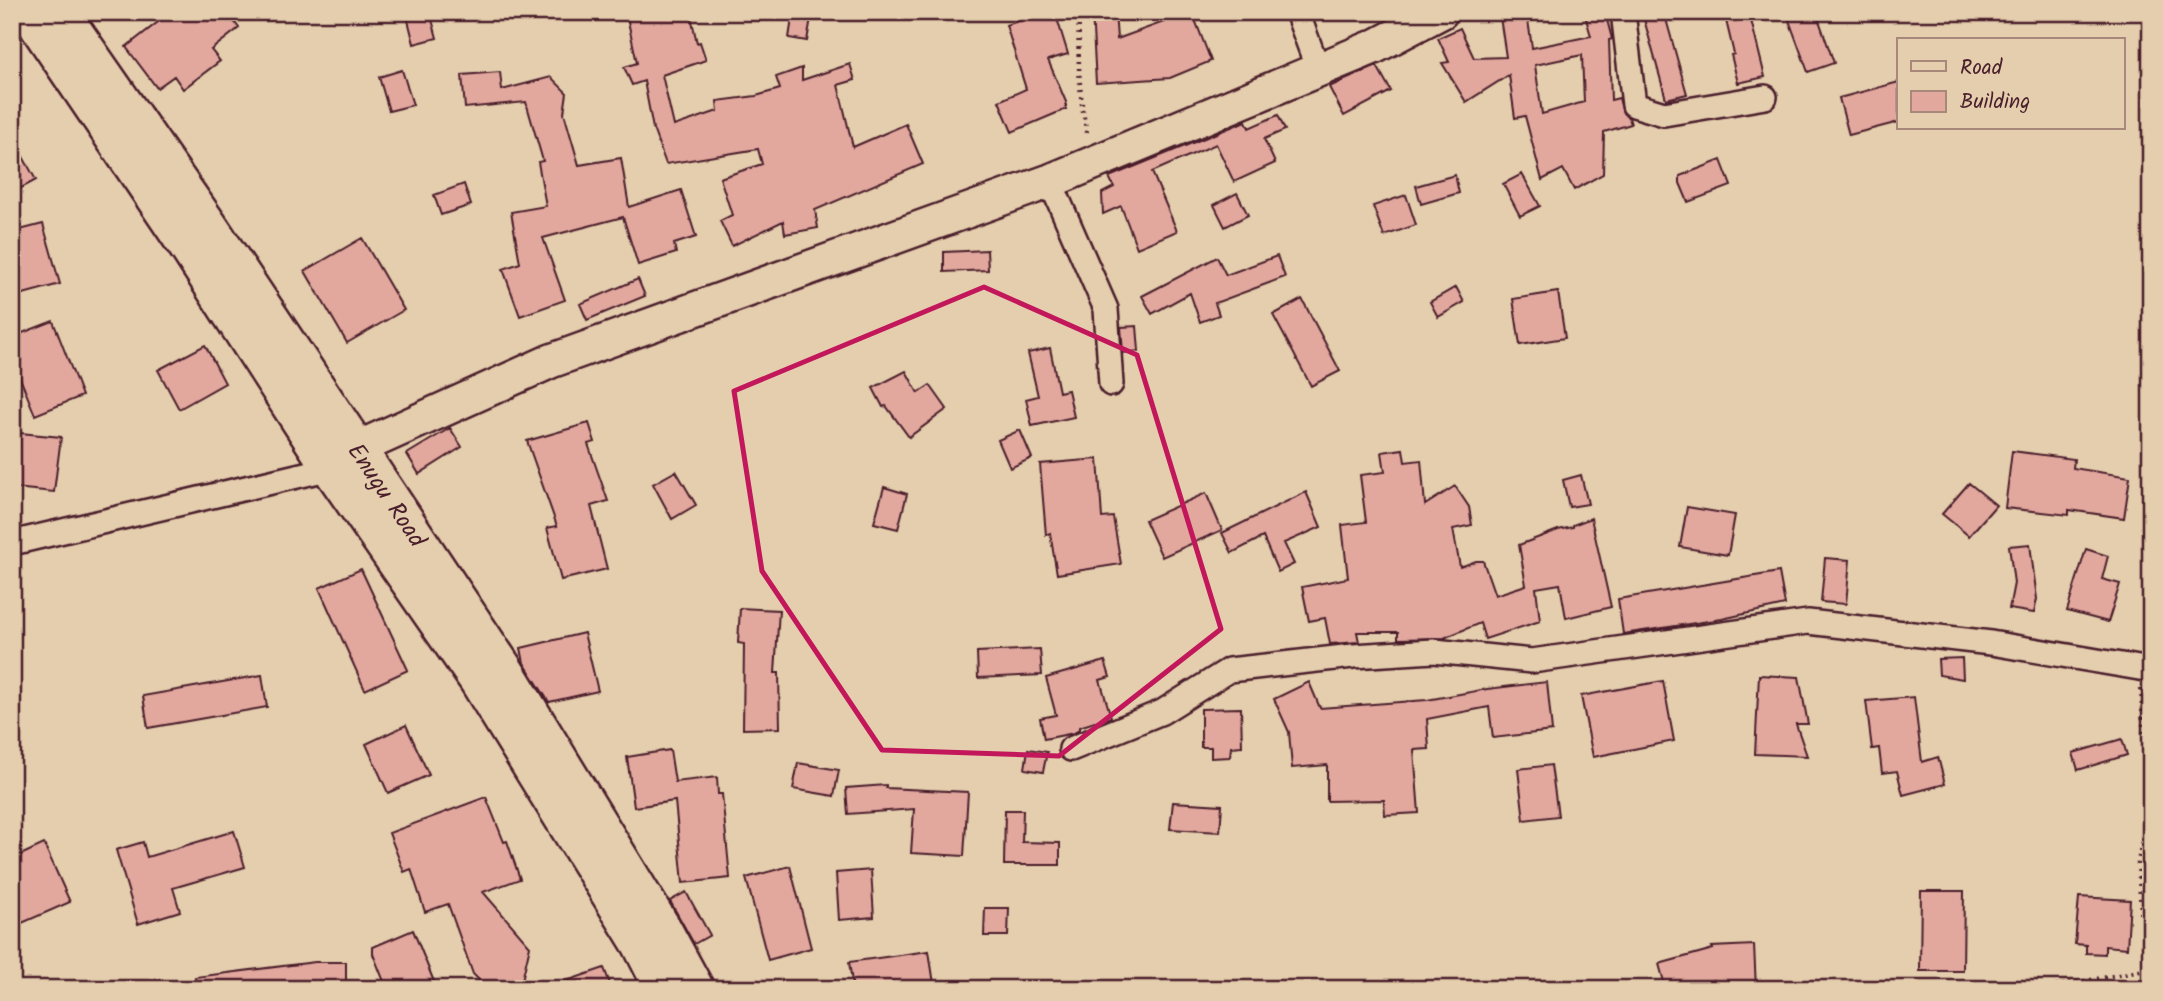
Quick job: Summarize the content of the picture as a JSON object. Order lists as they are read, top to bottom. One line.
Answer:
{"streets":{"main road":["Enugu Road"]},"legend":["Road","Building"]}
